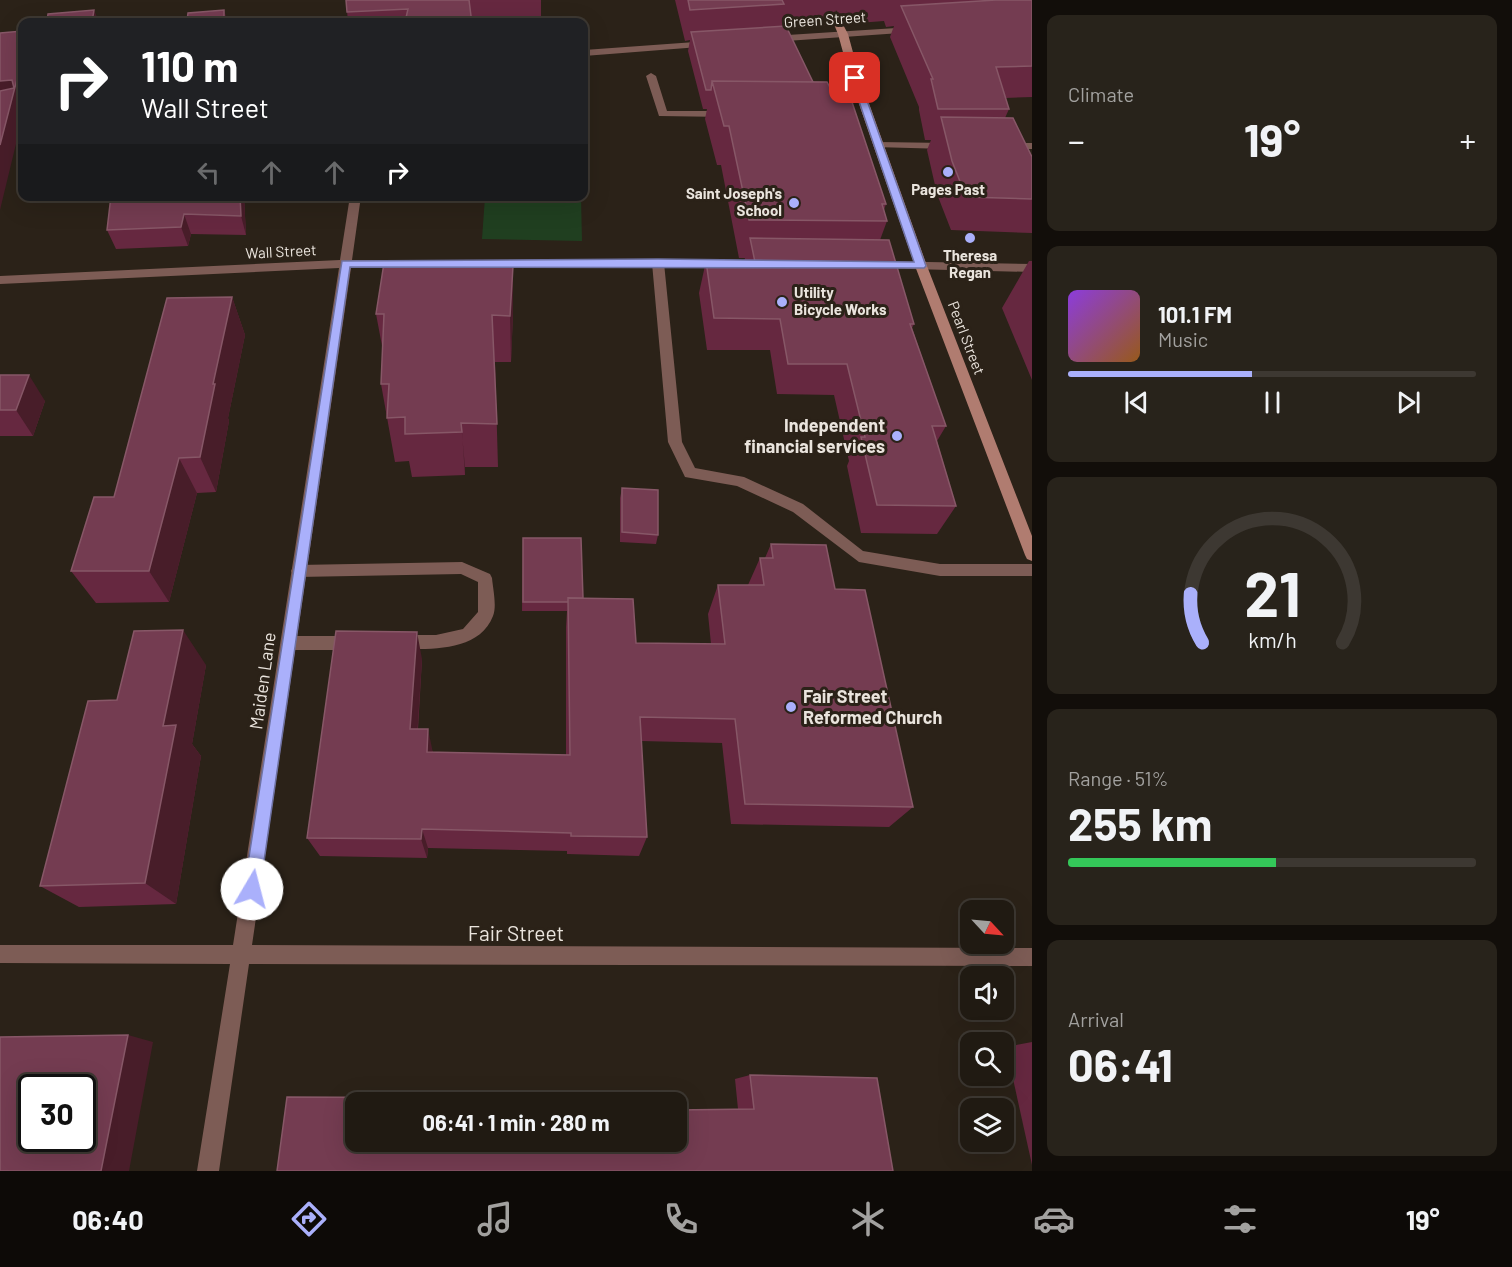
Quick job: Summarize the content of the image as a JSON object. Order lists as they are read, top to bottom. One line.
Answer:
{"streets":{"main road":["Pearl Street"],"street":["Green Street","Wall Street","Maiden Lane","Fair Street"]},"crossings":[["Green Street","Pearl Street"],["Wall Street","Maiden Lane"],["Maiden Lane","Fair Street"]],"places":["Pages Past","Saint Joseph's School","Theresa Regan","Utility Bicycle Works","Independent financial services","Fair Street Reformed Church"],"north":"bottom right","page":{"tile":["Climate",["Range · 51%","255 km"],["Arrival","06:41"]],"turn":["110 m","Wall Street"],"heat":["−","19°","+"],"song":["101.1 FM","Music"],"limit":"30","trip":"06:41 · 1 min · 280 m","tabs":["06:40","19°"],"gauge":["21","km/h"]}}
